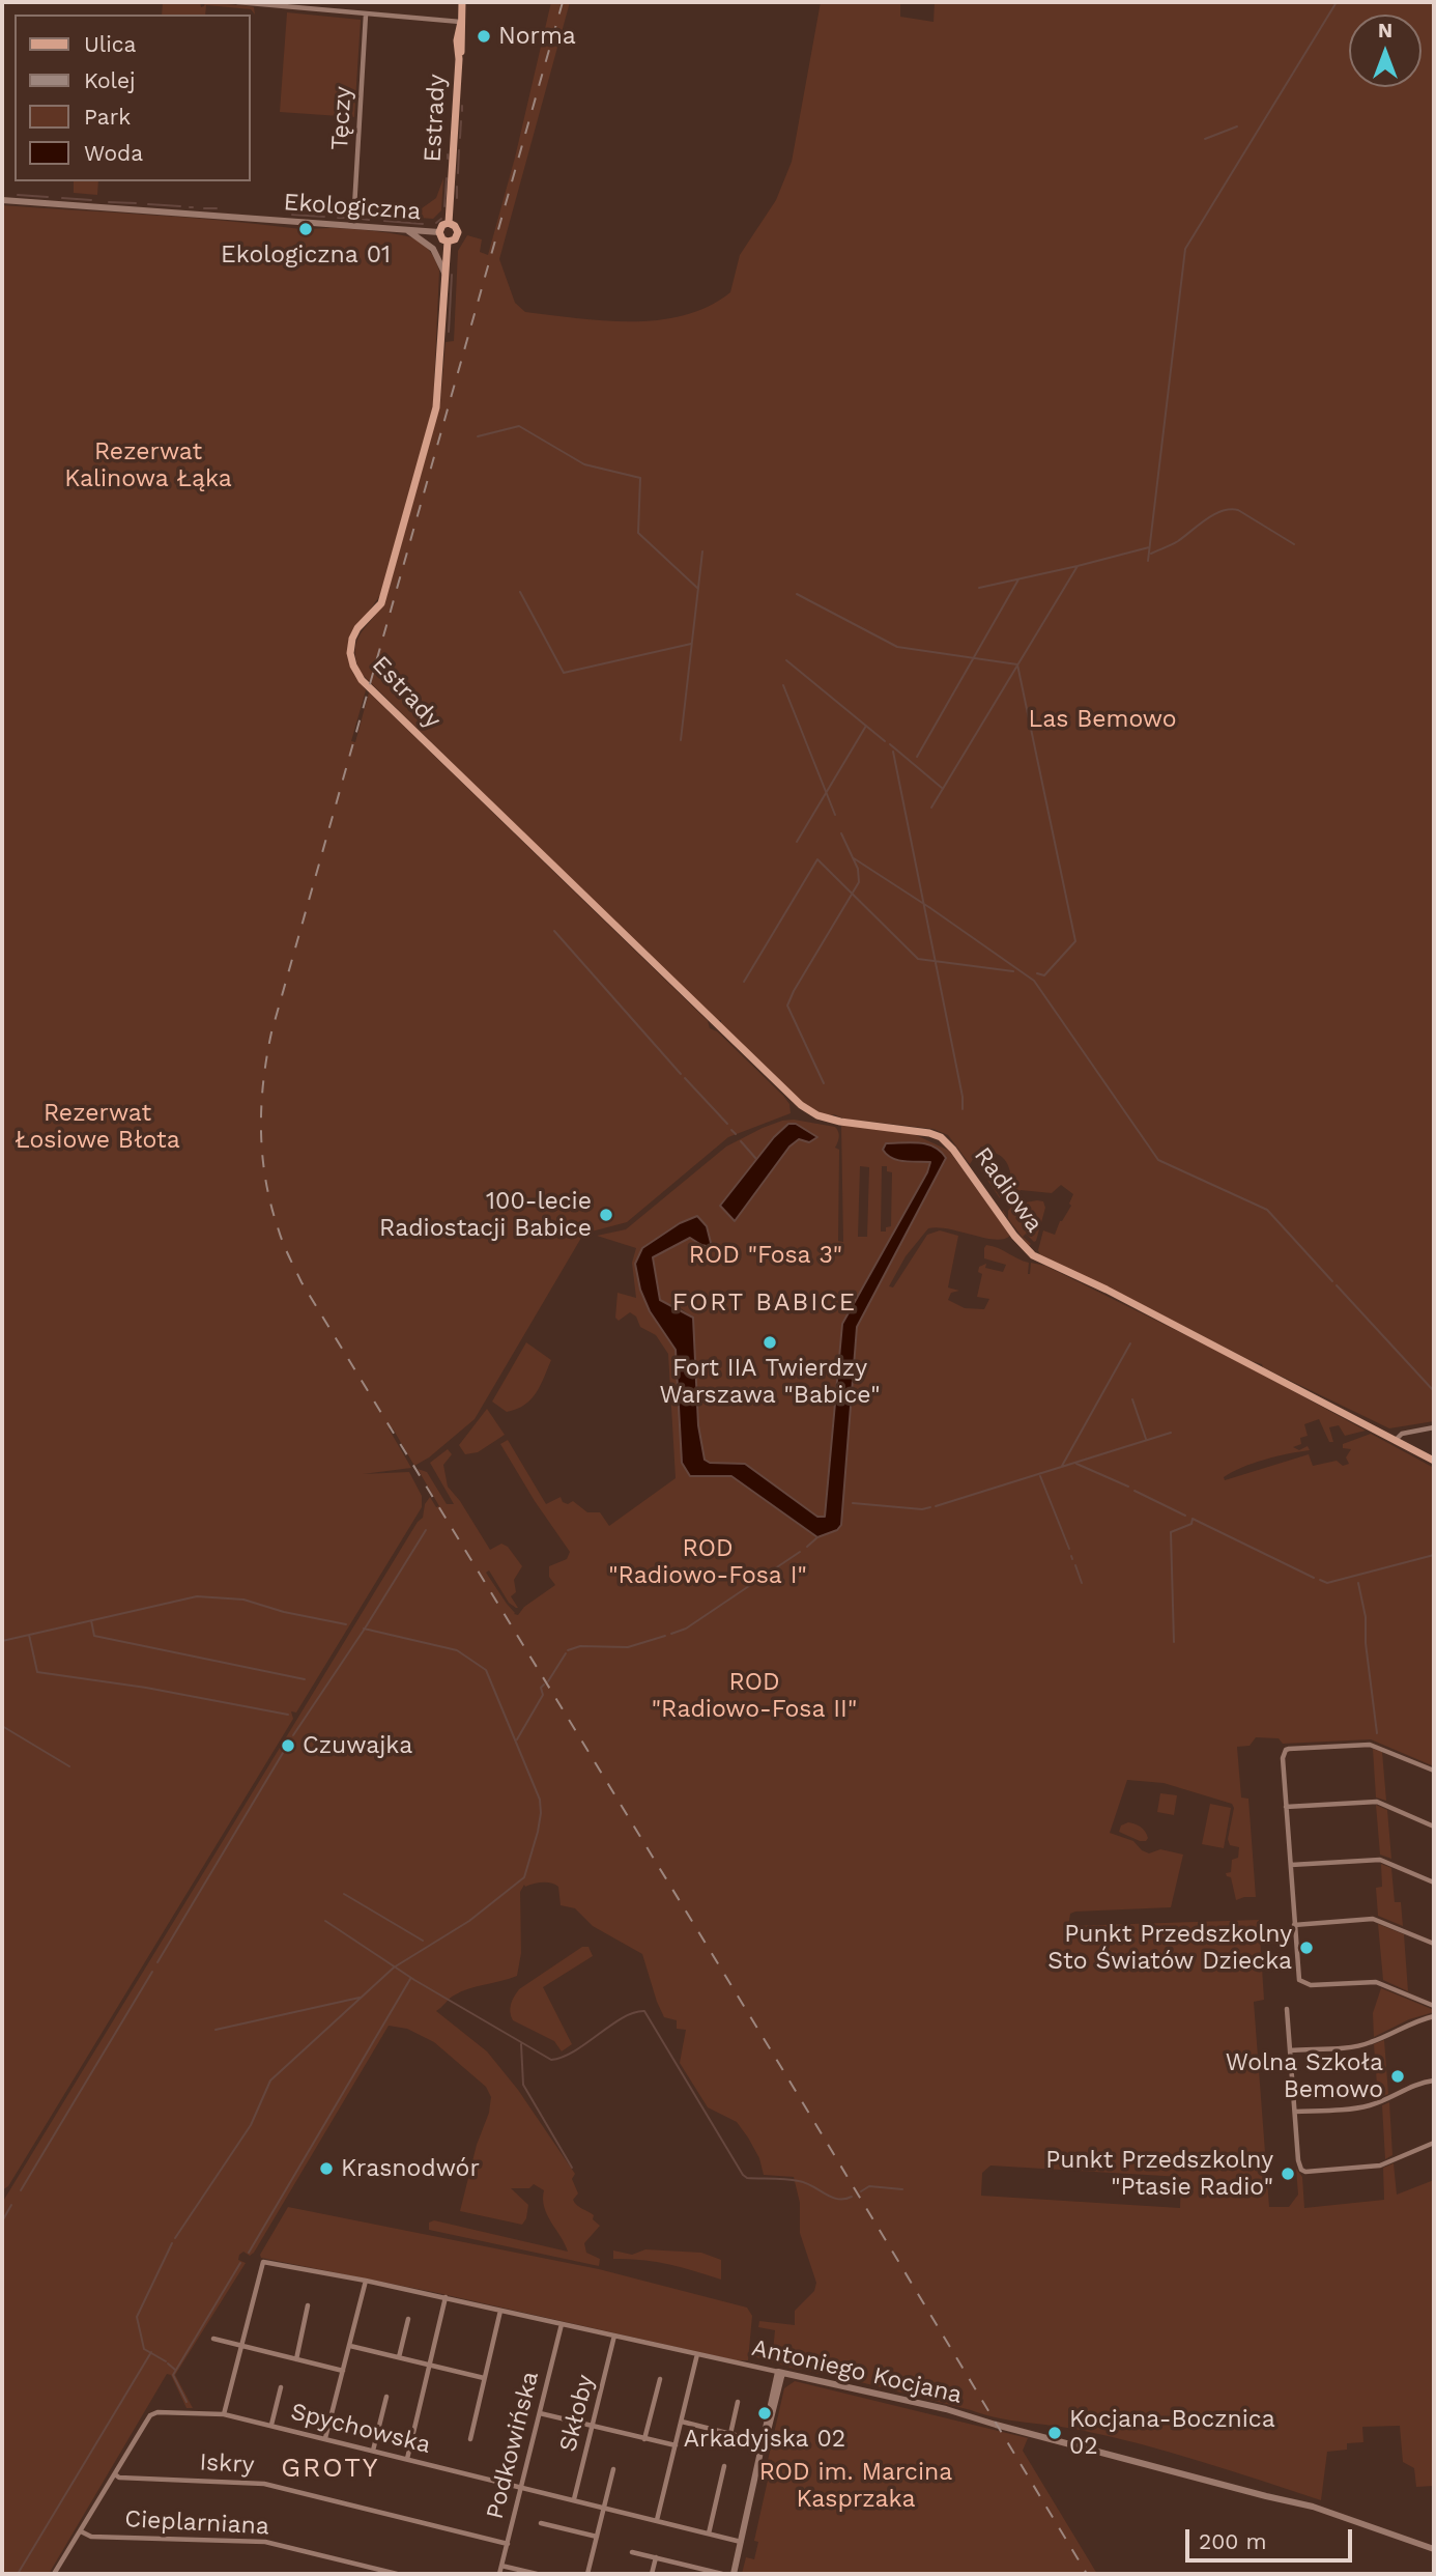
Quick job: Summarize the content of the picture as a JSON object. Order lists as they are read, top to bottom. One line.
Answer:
{"streets":{"main road":["Estrady","Radiowa"],"street":["Tęczy","Ekologiczna","Antoniego Kocjana","Skłoby","Spychowska","Podkowińska","Iskry","Cieplarniana"]},"crossings":[["Tęczy","Ekologiczna"],["Estrady","Ekologiczna"],["Estrady","Radiowa"],["Antoniego Kocjana","Skłoby"],["Antoniego Kocjana","Podkowińska"],["Skłoby","Spychowska"],["Spychowska","Podkowińska"],["Spychowska","Iskry"],["Spychowska","Cieplarniana"],["Podkowińska","Iskry"]],"districts":["FORT BABICE","GROTY"],"parks":["Rezerwat Kalinowa Łąka","Las Bemowo","Rezerwat Łosiowe Błota","ROD \"Fosa 3\"","ROD \"Radiowo-Fosa I\"","ROD \"Radiowo-Fosa II\"","ROD im. Marcina Kasprzaka"],"places":["Norma","Ekologiczna 01","100-lecie Radiostacji Babice","Fort IIA Twierdzy Warszawa \"Babice\"","Czuwajka","Punkt Przedszkolny Sto Światów Dziecka","Wolna Szkoła Bemowo","Krasnodwór","Punkt Przedszkolny \"Ptasie Radio\"","Arkadyjska 02","Kocjana-Bocznica 02"],"legend":["Ulica","Kolej","Park","Woda"],"scale_bar":"200 m","north":"top"}
